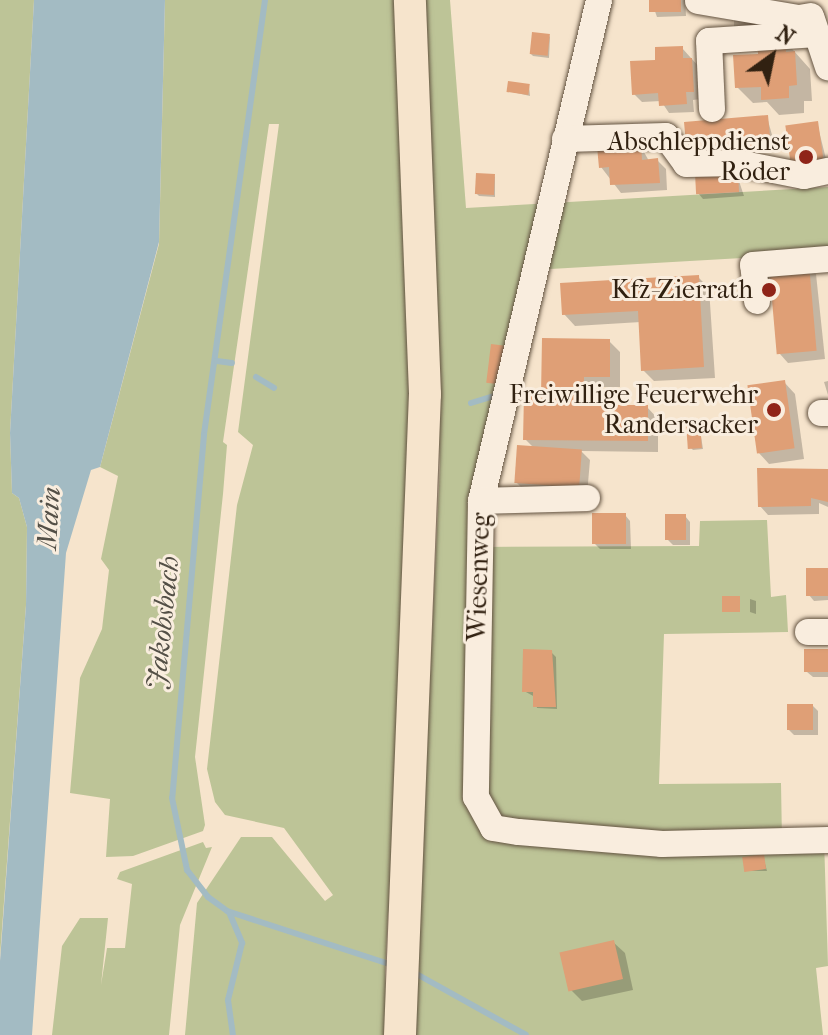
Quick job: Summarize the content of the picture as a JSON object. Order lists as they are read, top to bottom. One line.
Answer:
{"streets":{"street":["Wiesenweg"]},"water":["Main","Jakobsbach"],"places":["Abschleppdienst Röder","Kfz-Zierrath","Freiwillige Feuerwehr Randersacker"],"north":"top right"}
